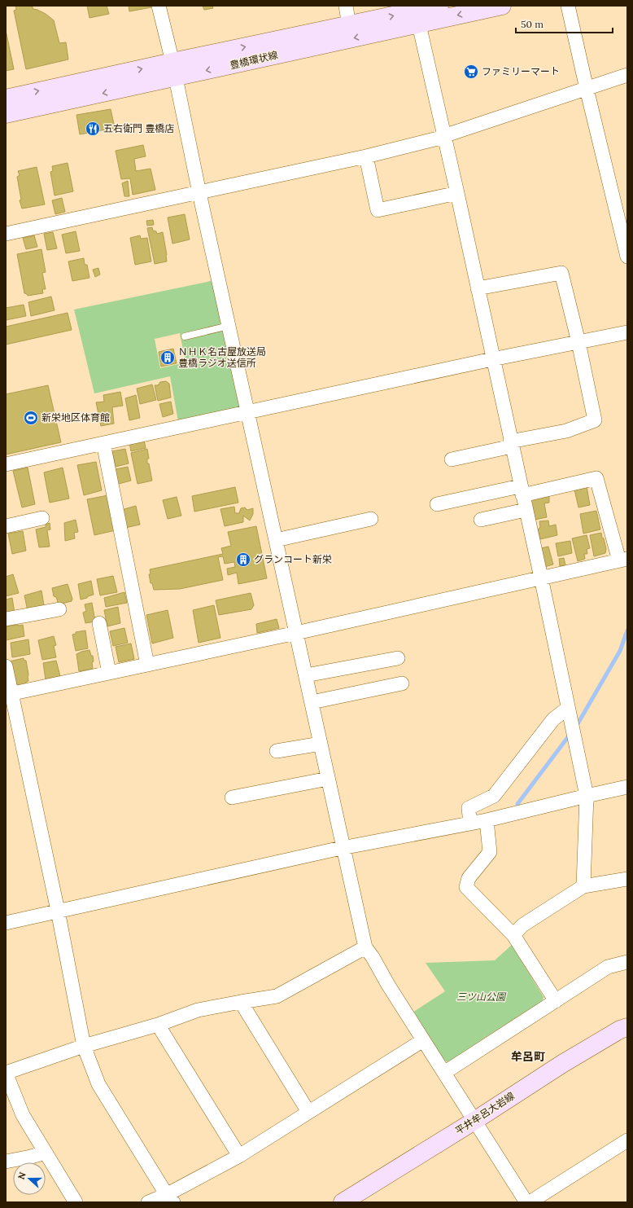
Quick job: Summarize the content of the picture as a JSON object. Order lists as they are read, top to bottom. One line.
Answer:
{"streets":{"main road":["豊橋環状線","平井牟呂大岩線"]},"districts":["牟呂町"],"parks":["三ツ山公園"],"places":{"supermarket":["ファミリーマート"],"restaurant":["五右衛門 豊橋店"],"building":["ＮＨＫ名古屋放送局 豊橋ラジオ送信所","グランコート新栄"],"sports":["新栄地区体育館"]},"scale_bar":"50 m","north":"left"}
